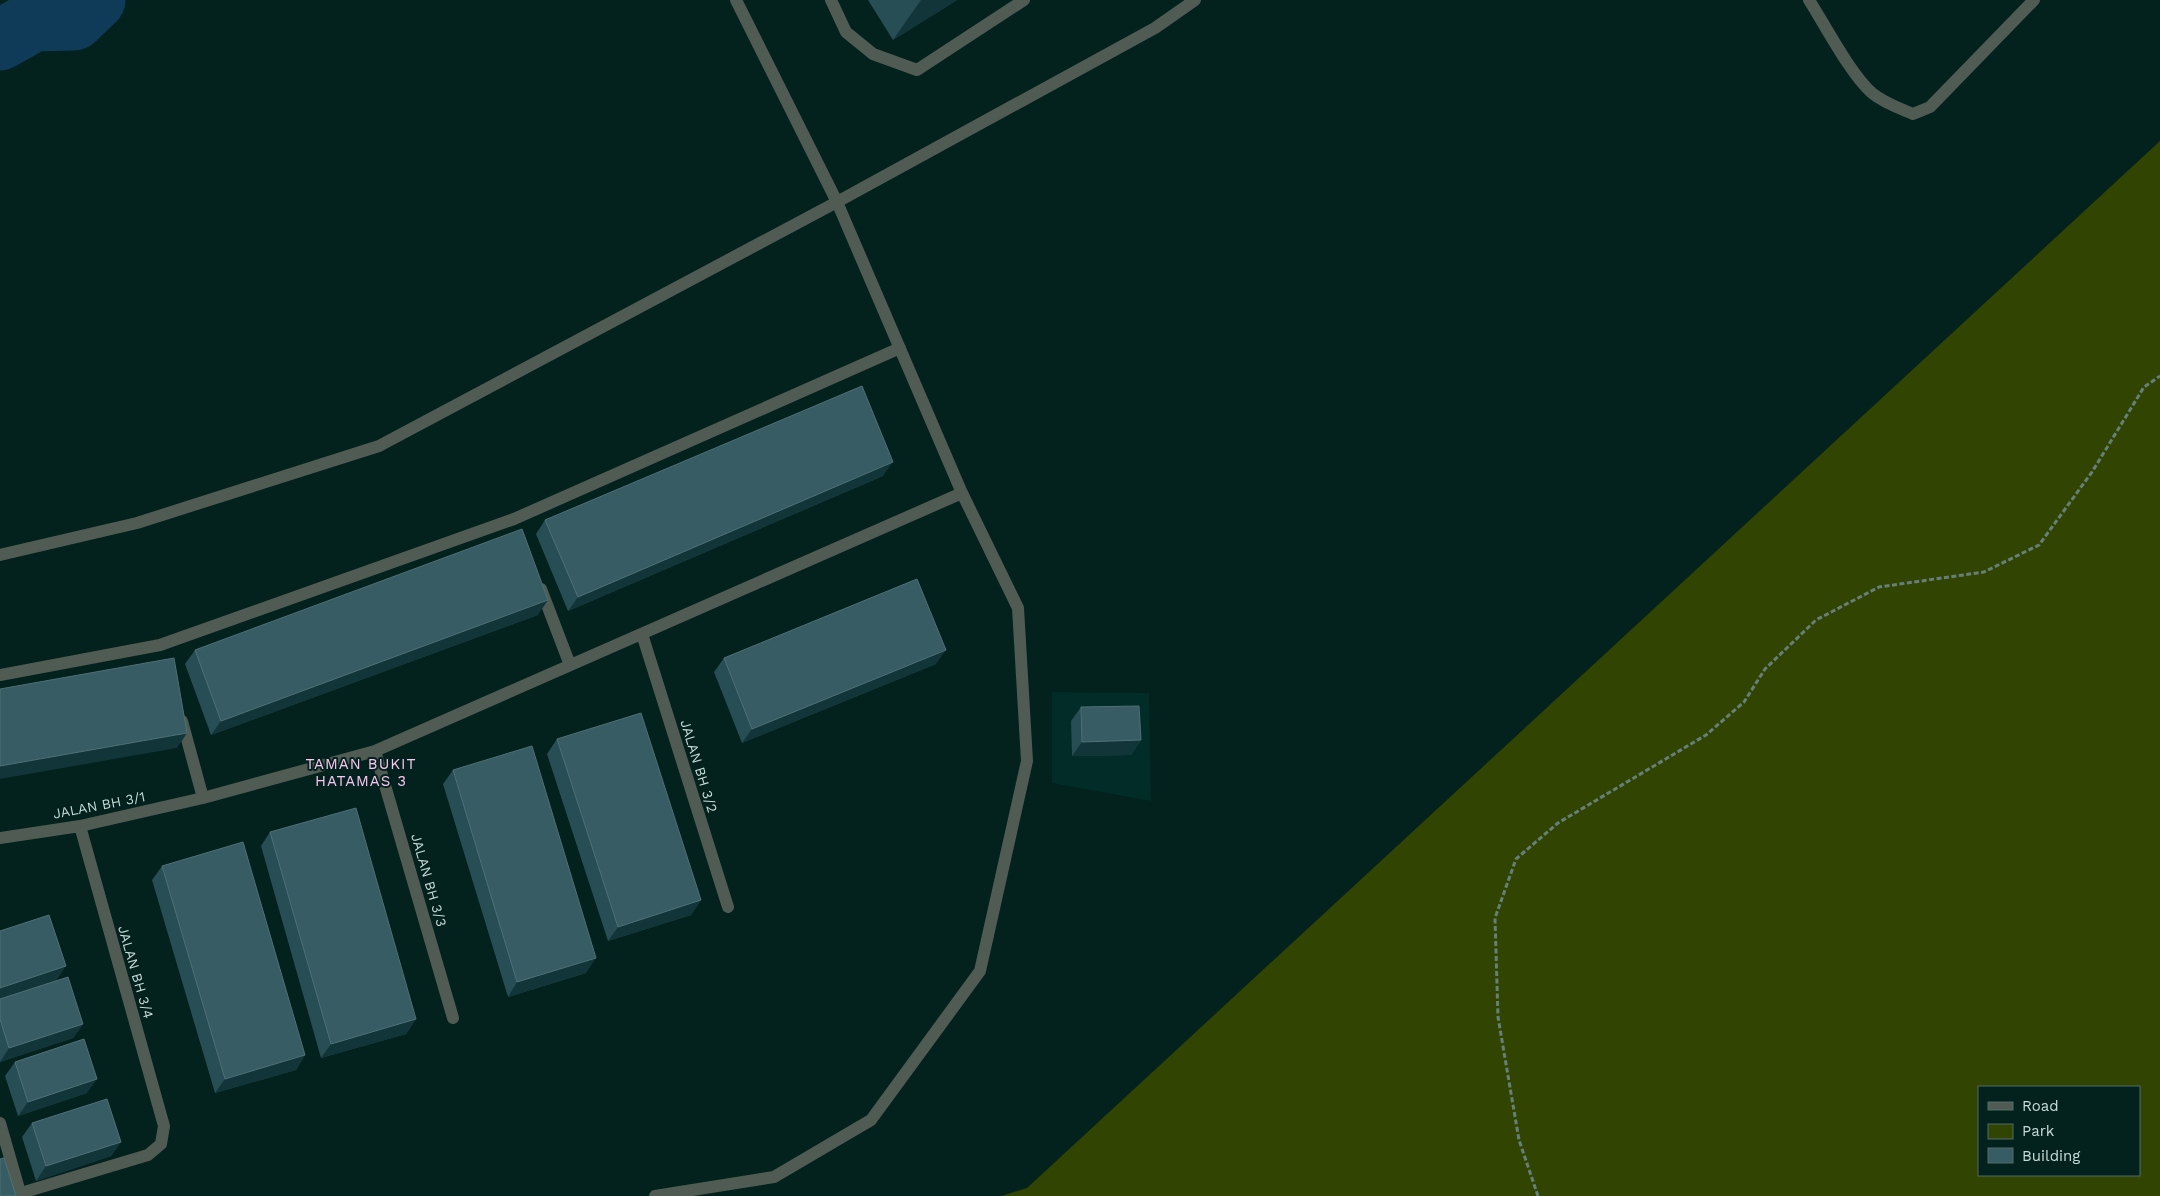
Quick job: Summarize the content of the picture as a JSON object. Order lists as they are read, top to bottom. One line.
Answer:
{"streets":{"street":["JALAN BH 3/2","JALAN BH 3/1","JALAN BH 3/3","JALAN BH 3/4"]},"crossings":[["JALAN BH 3/2","JALAN BH 3/1"],["JALAN BH 3/1","JALAN BH 3/3"],["JALAN BH 3/1","JALAN BH 3/4"]],"districts":["TAMAN BUKIT HATAMAS 3"],"legend":["Road","Park","Building"]}
